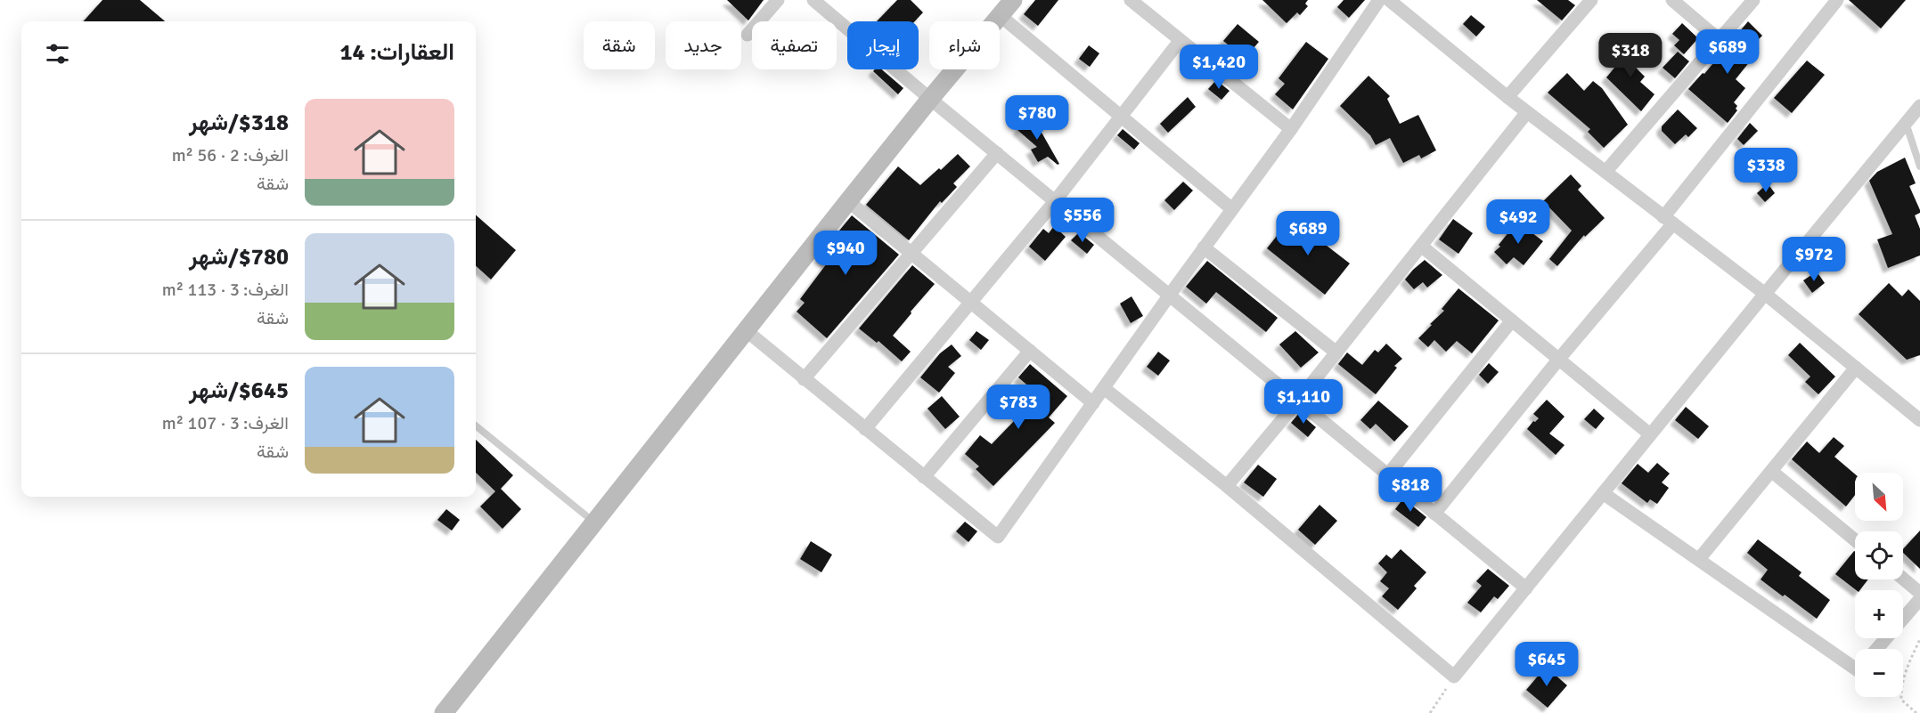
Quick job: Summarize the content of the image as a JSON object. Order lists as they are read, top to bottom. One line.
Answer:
{"north":"bottom right","page":{"chip":["شراء","إيجار","تصفية","جديد","شقة"],"heading":"العقارات: 14","price":["$689","$318","$1,420","$780","$338","$556","$492","$689","$940","$972","$1,110","$783","$818","$645"],"list":[{"name":"$318/شهر","note":"الغرف: 2 · 56 m² · شقة"},{"name":"$780/شهر","note":"الغرف: 3 · 113 m² · شقة"},{"name":"$645/شهر","note":"الغرف: 3 · 107 m² · شقة"}],"map_buttons":["+","−"]}}
